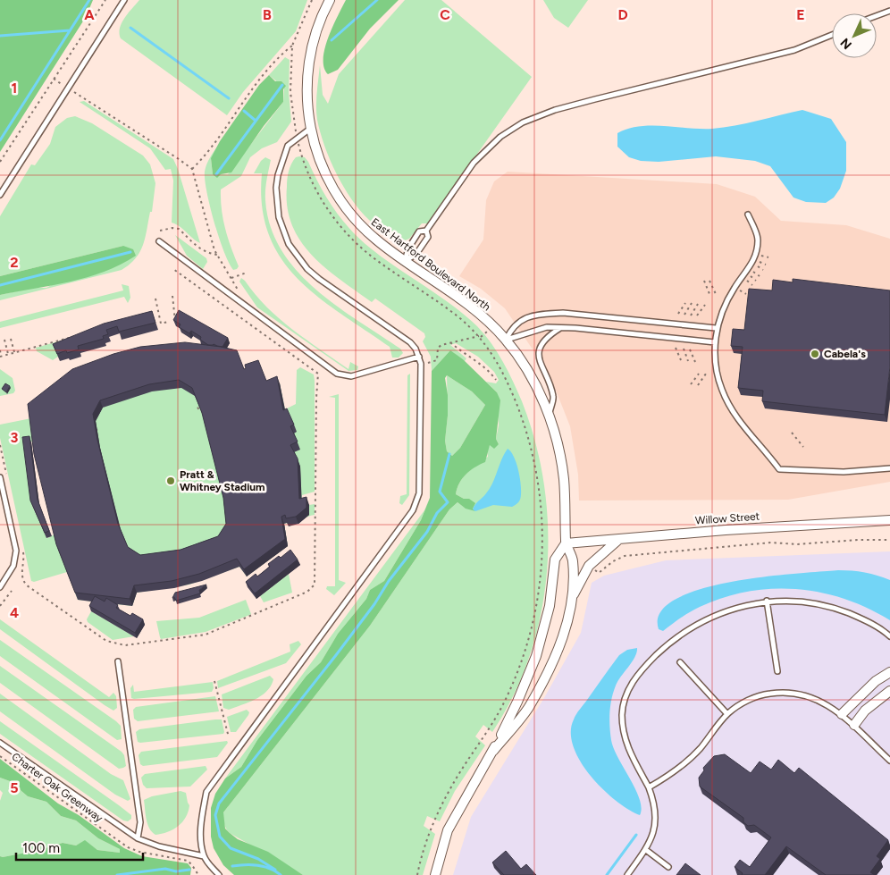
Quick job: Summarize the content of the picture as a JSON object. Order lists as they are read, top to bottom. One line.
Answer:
{"streets":{"street":["East Hartford Boulevard North","Willow Street"],"path":["Charter Oak Greenway"]},"crossings":[["East Hartford Boulevard North","Willow Street"]],"places":["Cabela's","Pratt & Whitney Stadium"],"scale_bar":"100 m","north":"bottom left","grid":{"columns":["A","B","C","D","E"],"rows":["1","2","3","4","5"]}}
